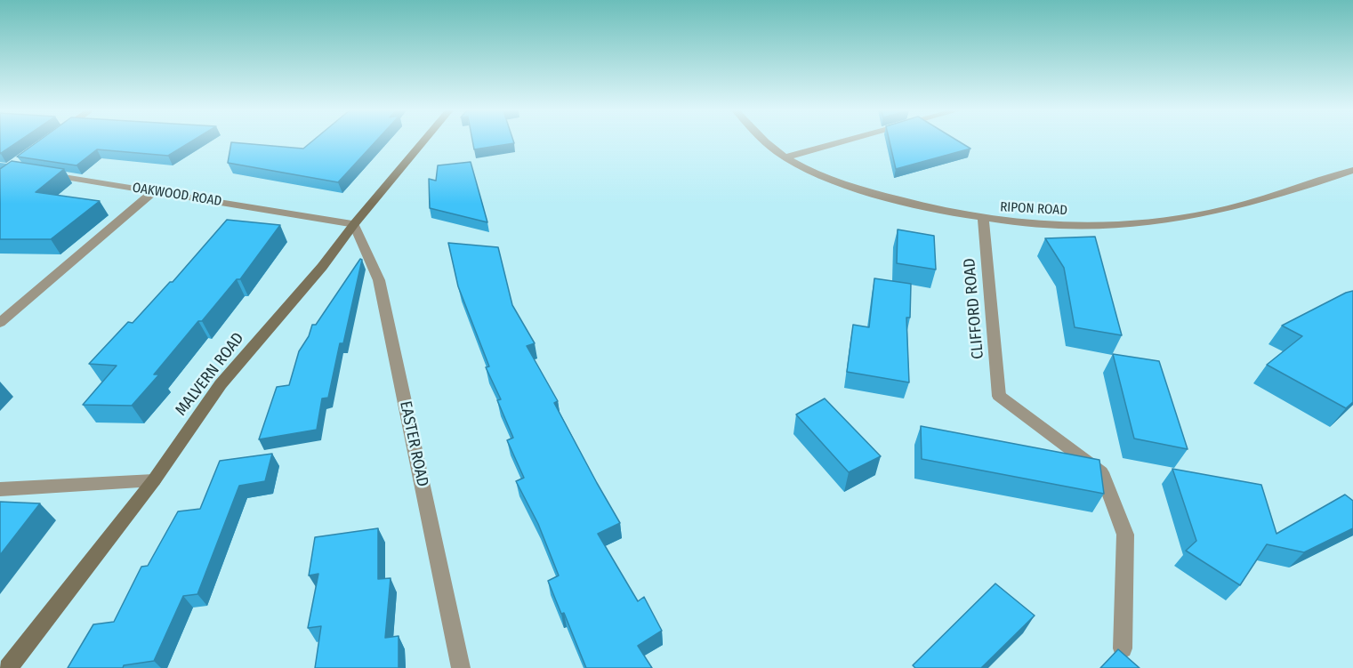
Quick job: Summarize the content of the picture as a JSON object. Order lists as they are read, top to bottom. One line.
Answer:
{"streets":{"street":["OAKWOOD ROAD","RIPON ROAD","CLIFFORD ROAD","MALVERN ROAD","EASTER ROAD"]},"crossings":[["OAKWOOD ROAD","MALVERN ROAD"],["OAKWOOD ROAD","EASTER ROAD"],["RIPON ROAD","CLIFFORD ROAD"],["MALVERN ROAD","EASTER ROAD"]]}
